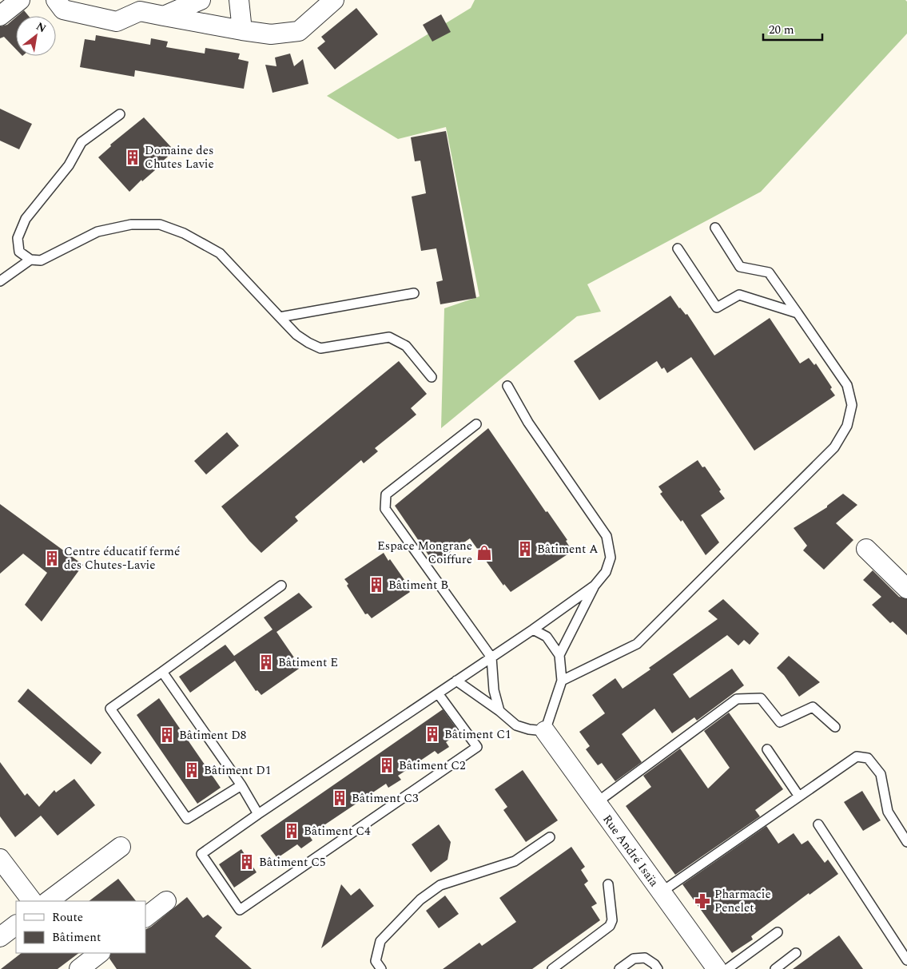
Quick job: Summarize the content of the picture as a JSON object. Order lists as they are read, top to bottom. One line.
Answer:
{"streets":{"street":["Rue André Isaïa"]},"places":{"building":["Domaine des Chutes Lavie","Bâtiment A","Centre éducatif fermé des Chutes-Lavie","Bâtiment B","Bâtiment E","Bâtiment C1","Bâtiment D8","Bâtiment C2","Bâtiment D1","Bâtiment C3","Bâtiment C4","Bâtiment C5"],"shop":["Espace Mongrane Coiffure"],"pharmacy":["Pharmacie Penelet"]},"legend":["Route","Bâtiment"],"scale_bar":"20 m","north":"top right"}
